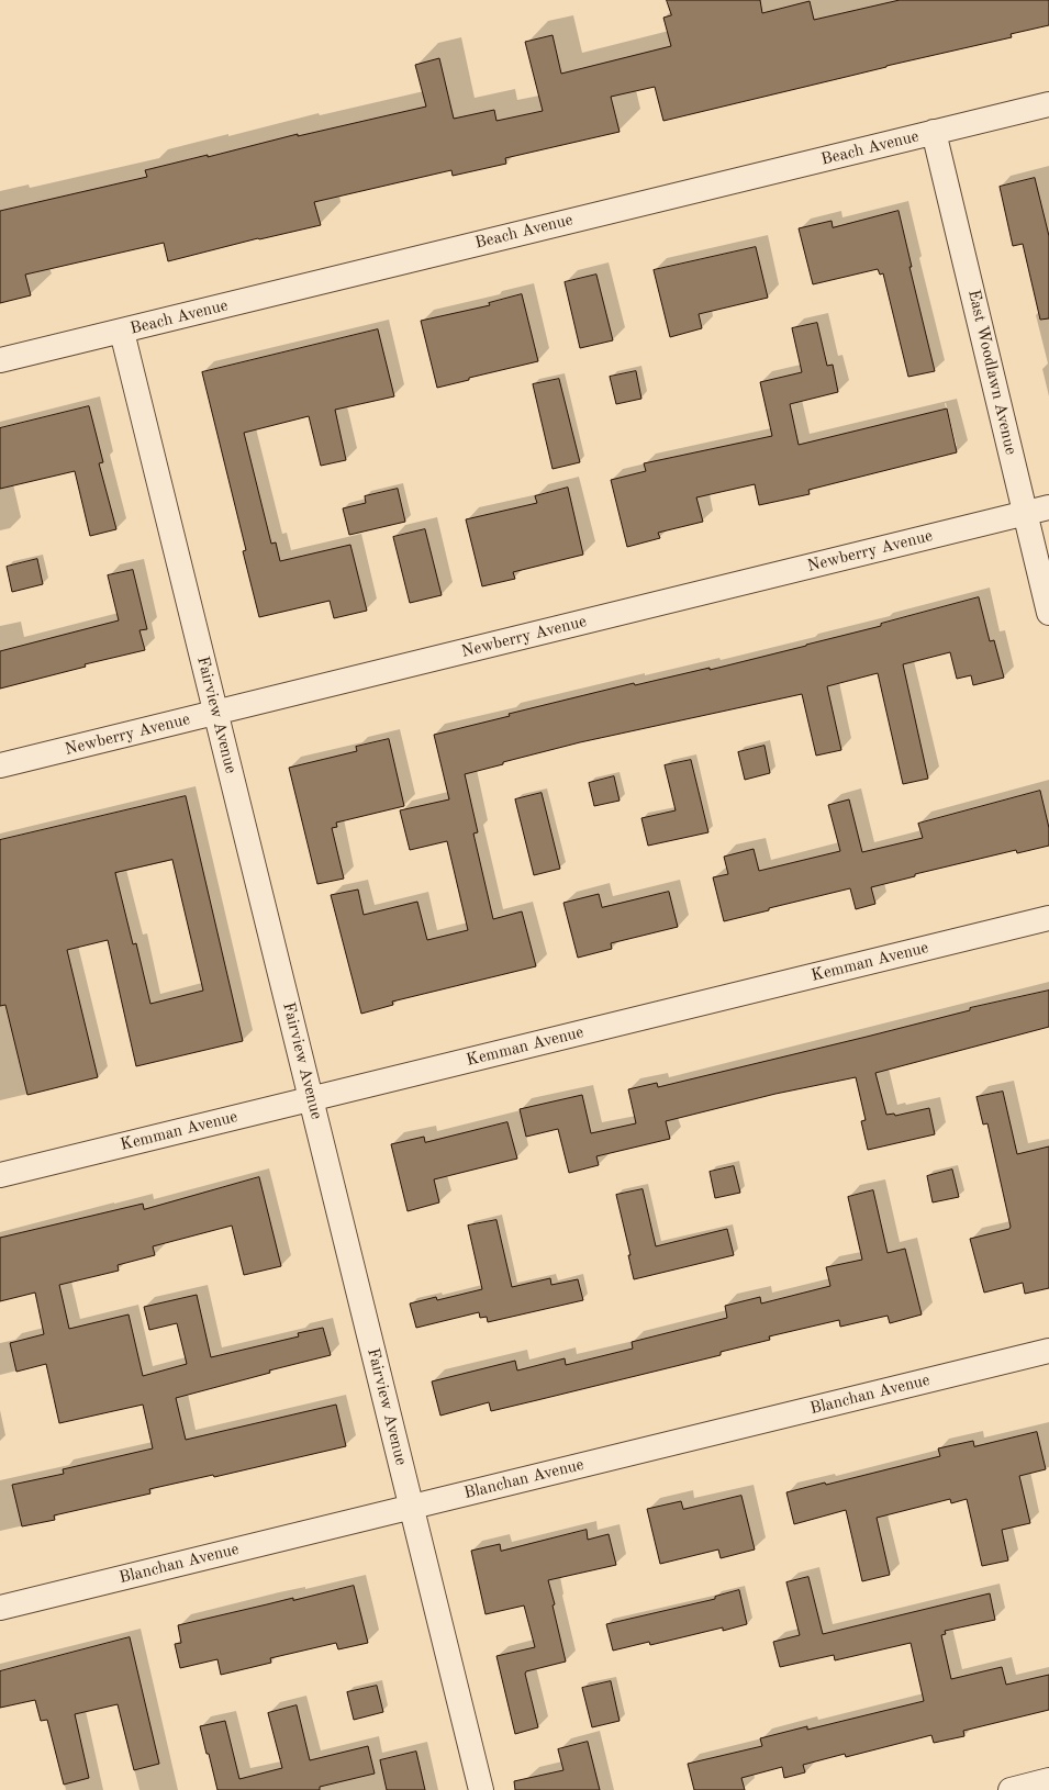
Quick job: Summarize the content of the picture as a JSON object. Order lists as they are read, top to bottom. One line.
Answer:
{"streets":{"street":["Beach Avenue","East Woodlawn Avenue","Newberry Avenue","Fairview Avenue","Kemman Avenue","Blanchan Avenue"]},"crossings":[["Beach Avenue","East Woodlawn Avenue"],["Beach Avenue","Fairview Avenue"],["East Woodlawn Avenue","Newberry Avenue"],["Newberry Avenue","Fairview Avenue"],["Fairview Avenue","Kemman Avenue"],["Fairview Avenue","Blanchan Avenue"]]}
